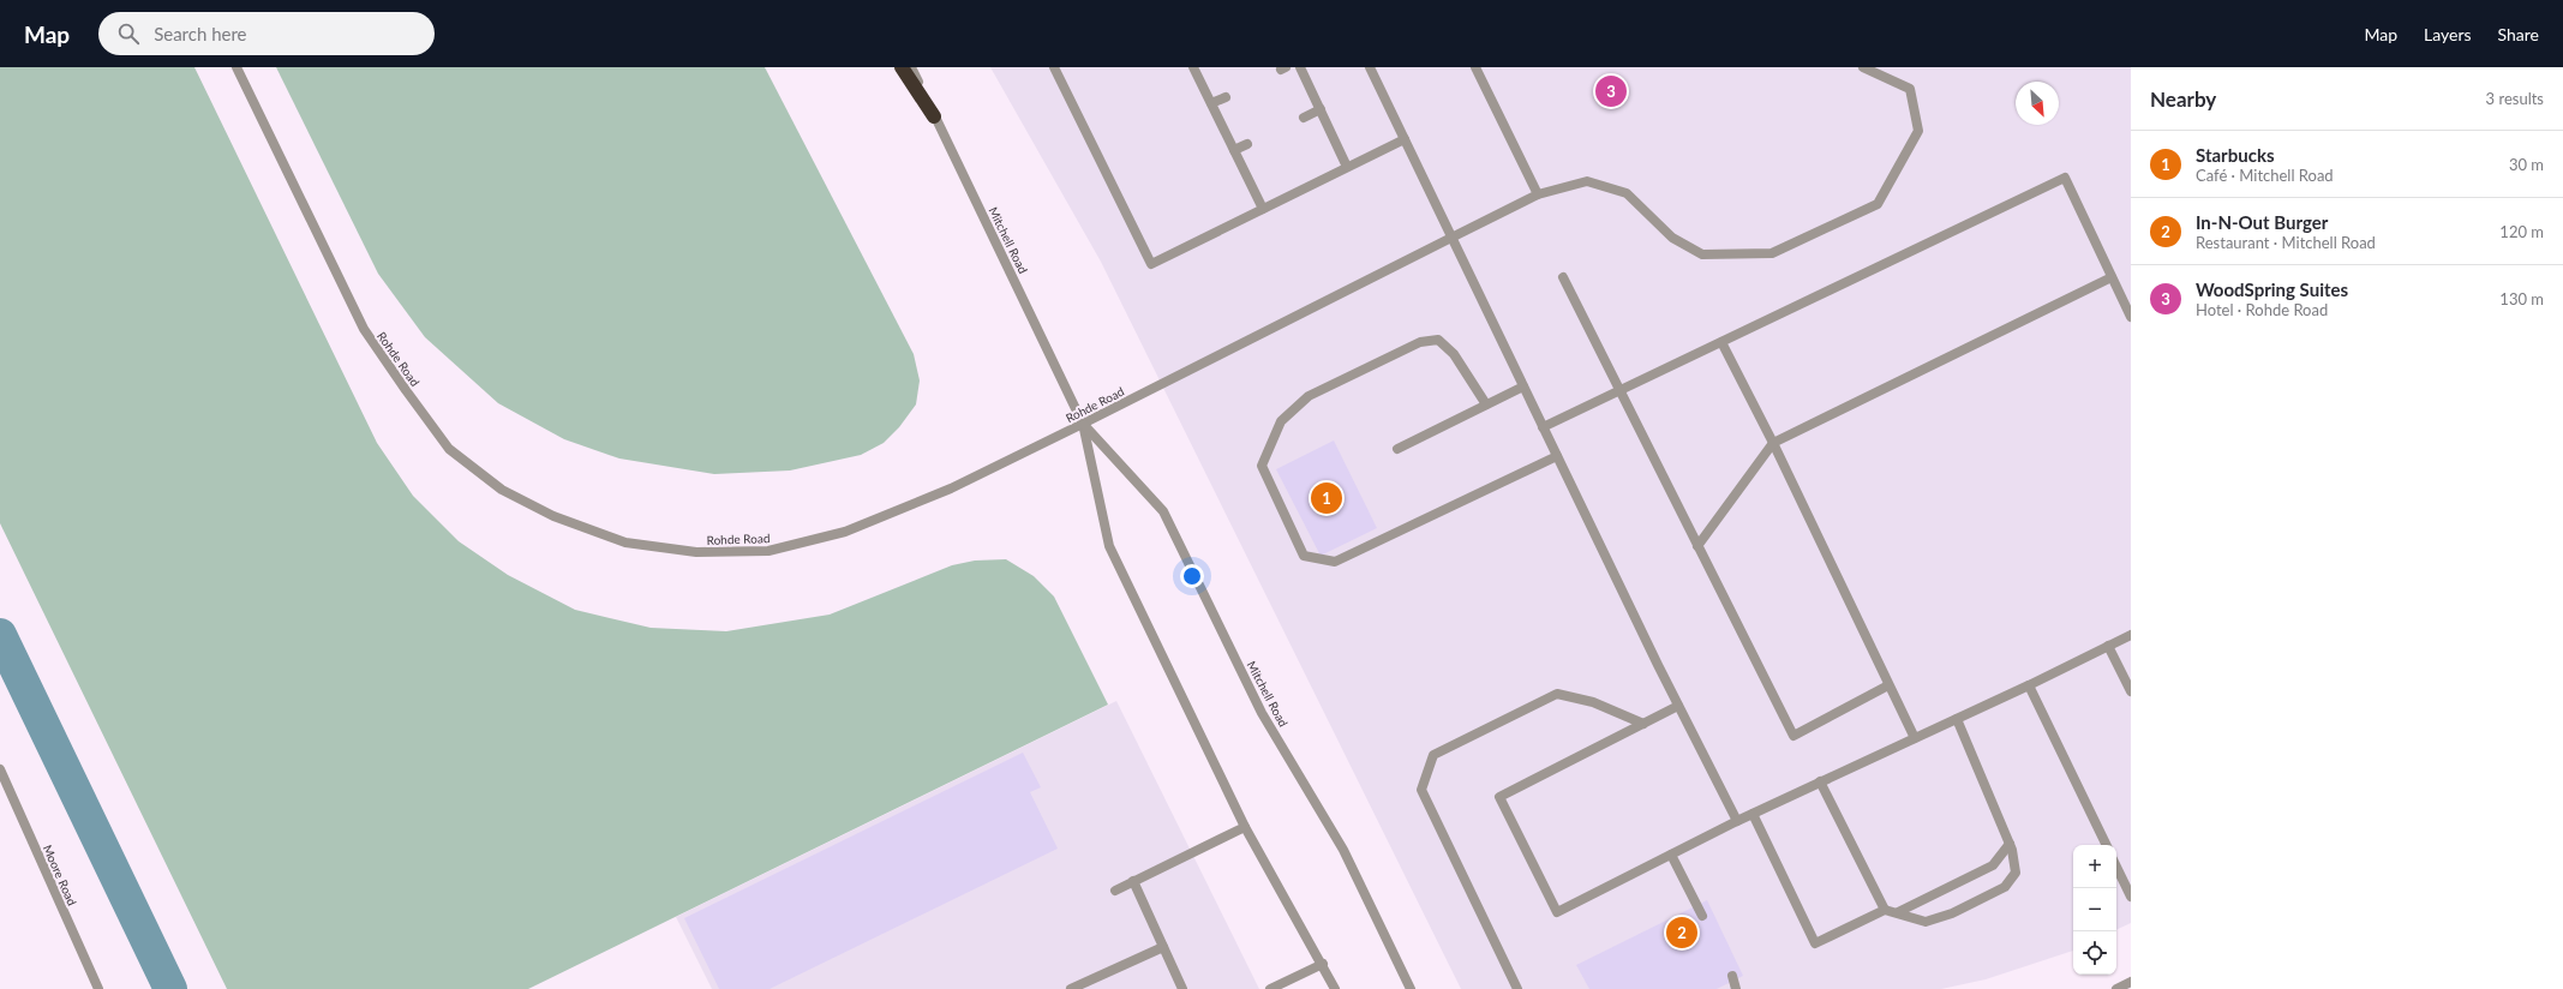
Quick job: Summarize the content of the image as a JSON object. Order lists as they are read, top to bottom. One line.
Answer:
{"streets":{"street":["Mitchell Road","Rohde Road","Moore Road"]},"crossings":[["Mitchell Road","Rohde Road"]],"north":"bottom right","page":{"header":"Map","search":"Search here","nav":["Map","Layers","Share"],"heading":["Nearby","3 results"],"pins":["3","1","2"],"list":[{"mark":"1","name":"Starbucks","note":"Café · Mitchell Road","value":"30 m"},{"mark":"2","name":"In-N-Out Burger","note":"Restaurant · Mitchell Road","value":"120 m"},{"mark":"3","name":"WoodSpring Suites","note":"Hotel · Rohde Road","value":"130 m"}],"map_buttons":["+","−"]}}
